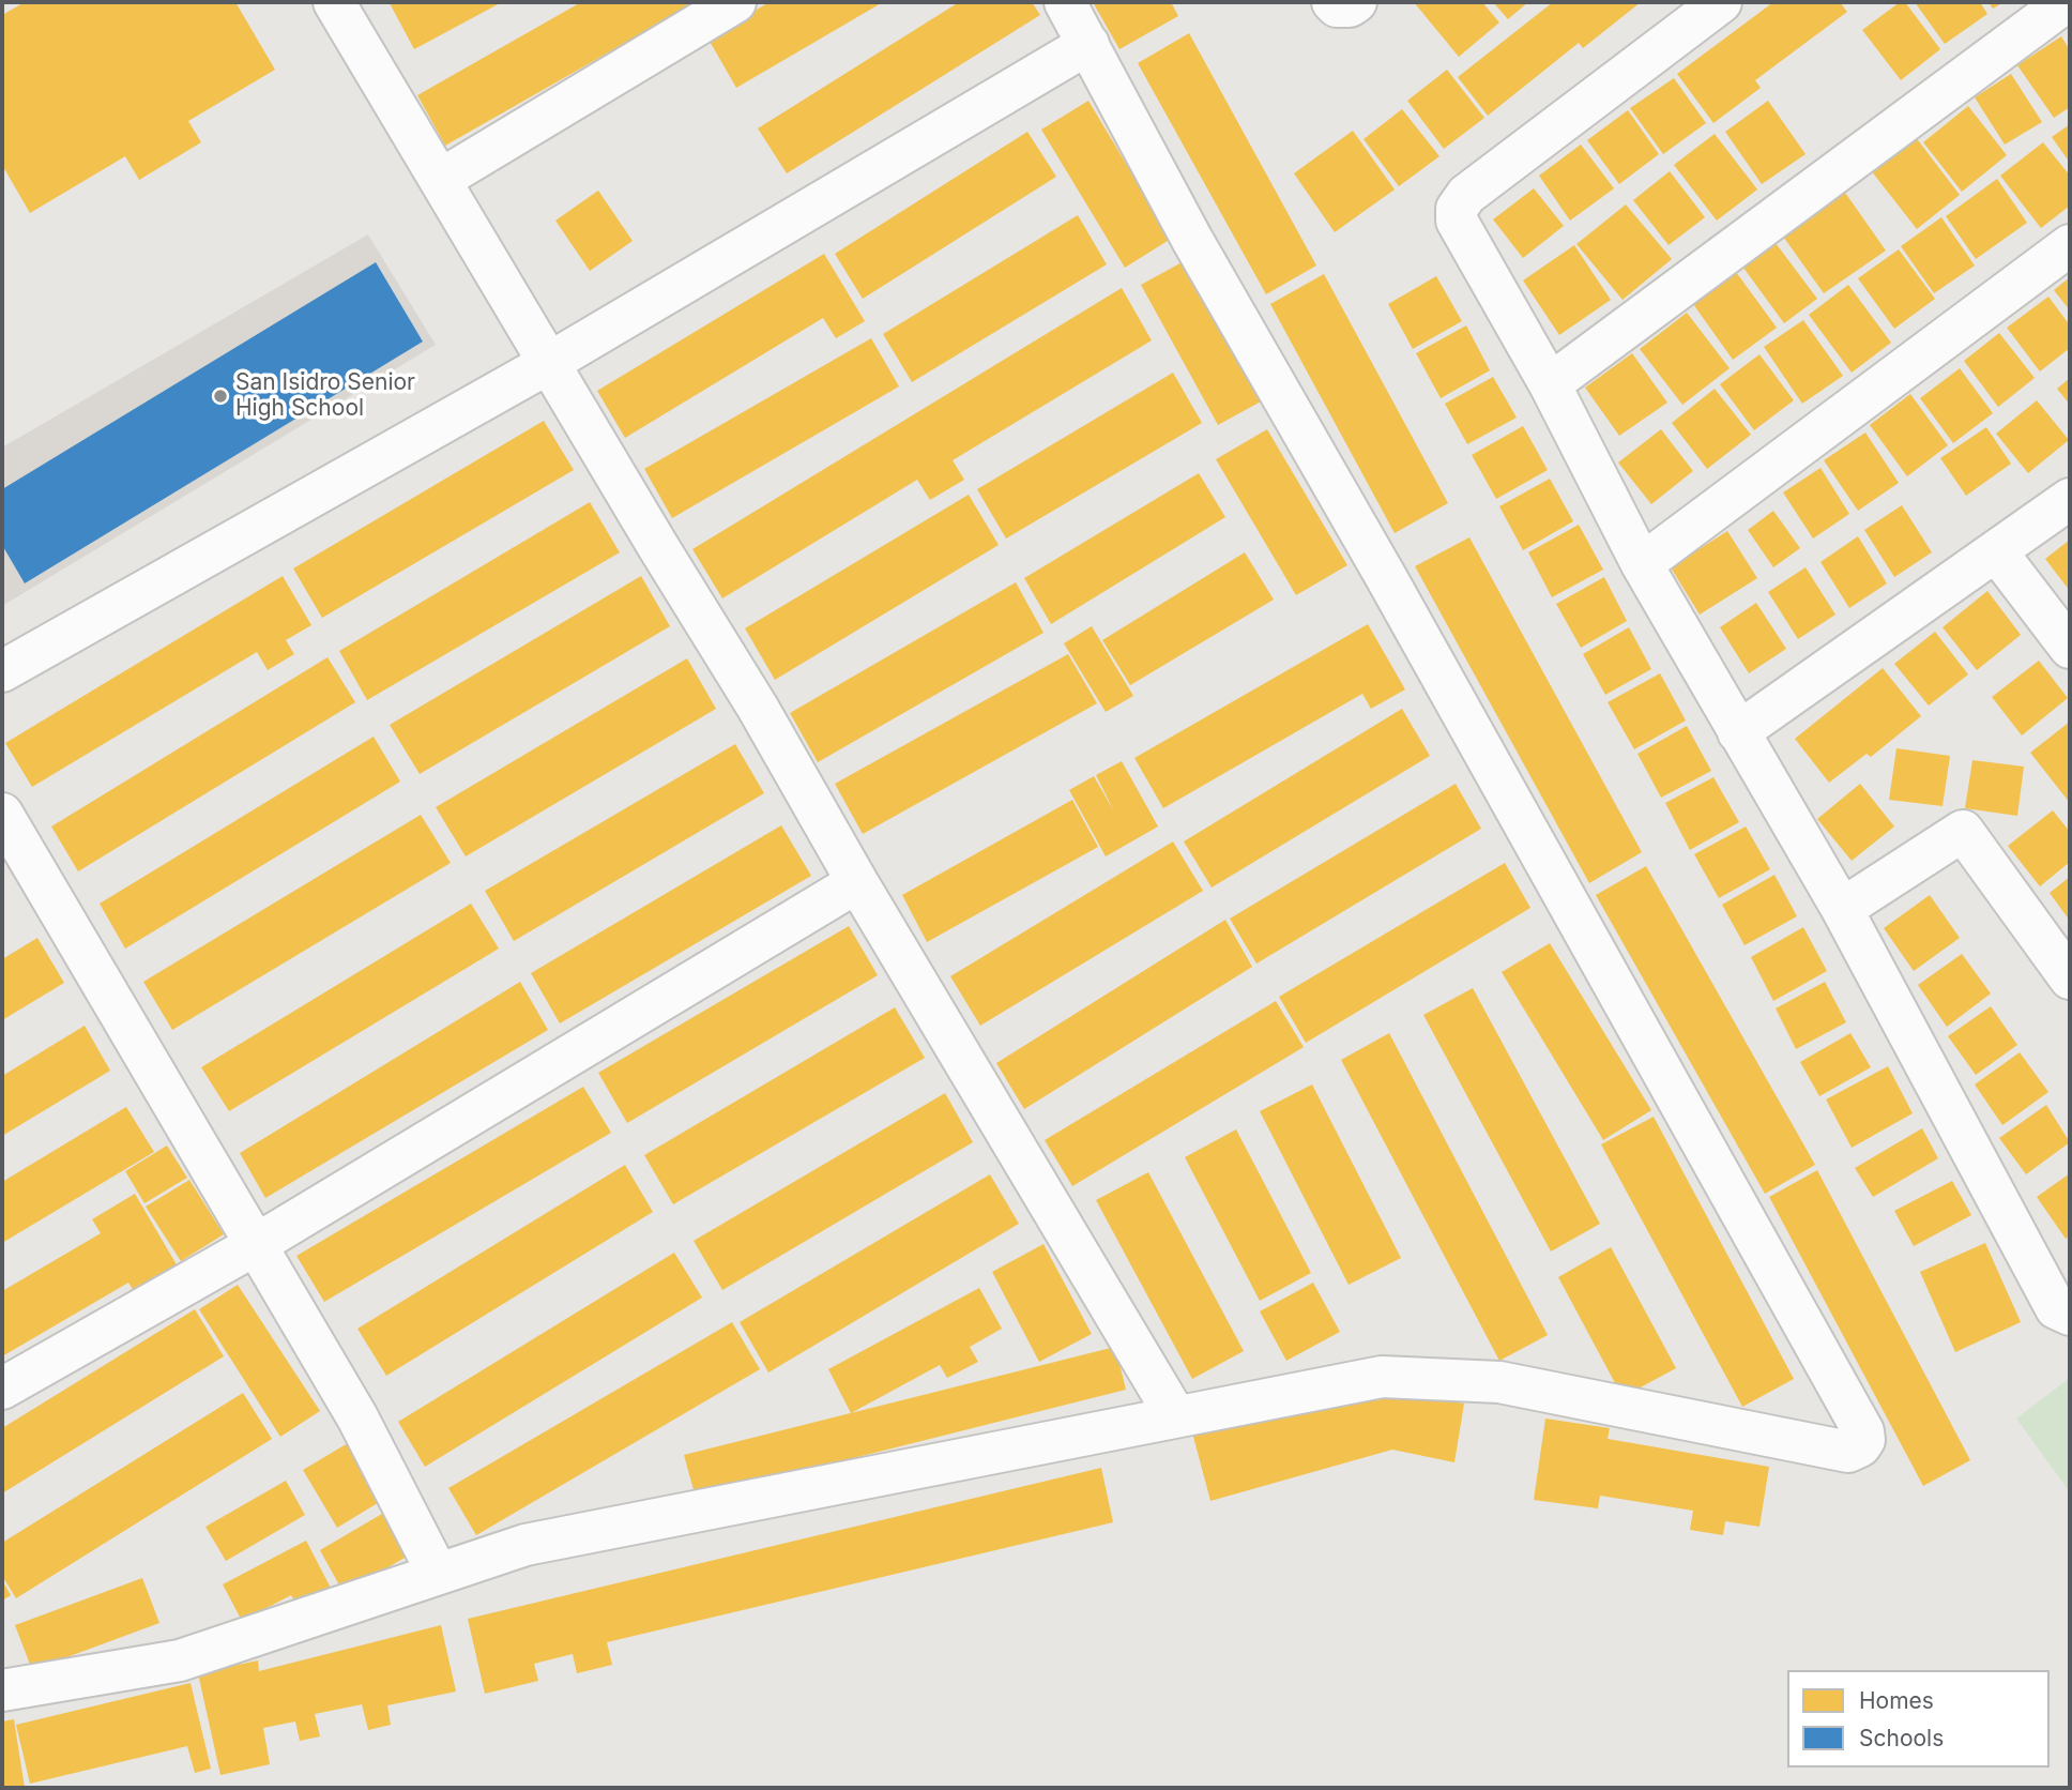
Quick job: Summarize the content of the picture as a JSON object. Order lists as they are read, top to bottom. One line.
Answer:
{"places":["San Isidro Senior High School"],"legend":["Homes","Schools"]}
